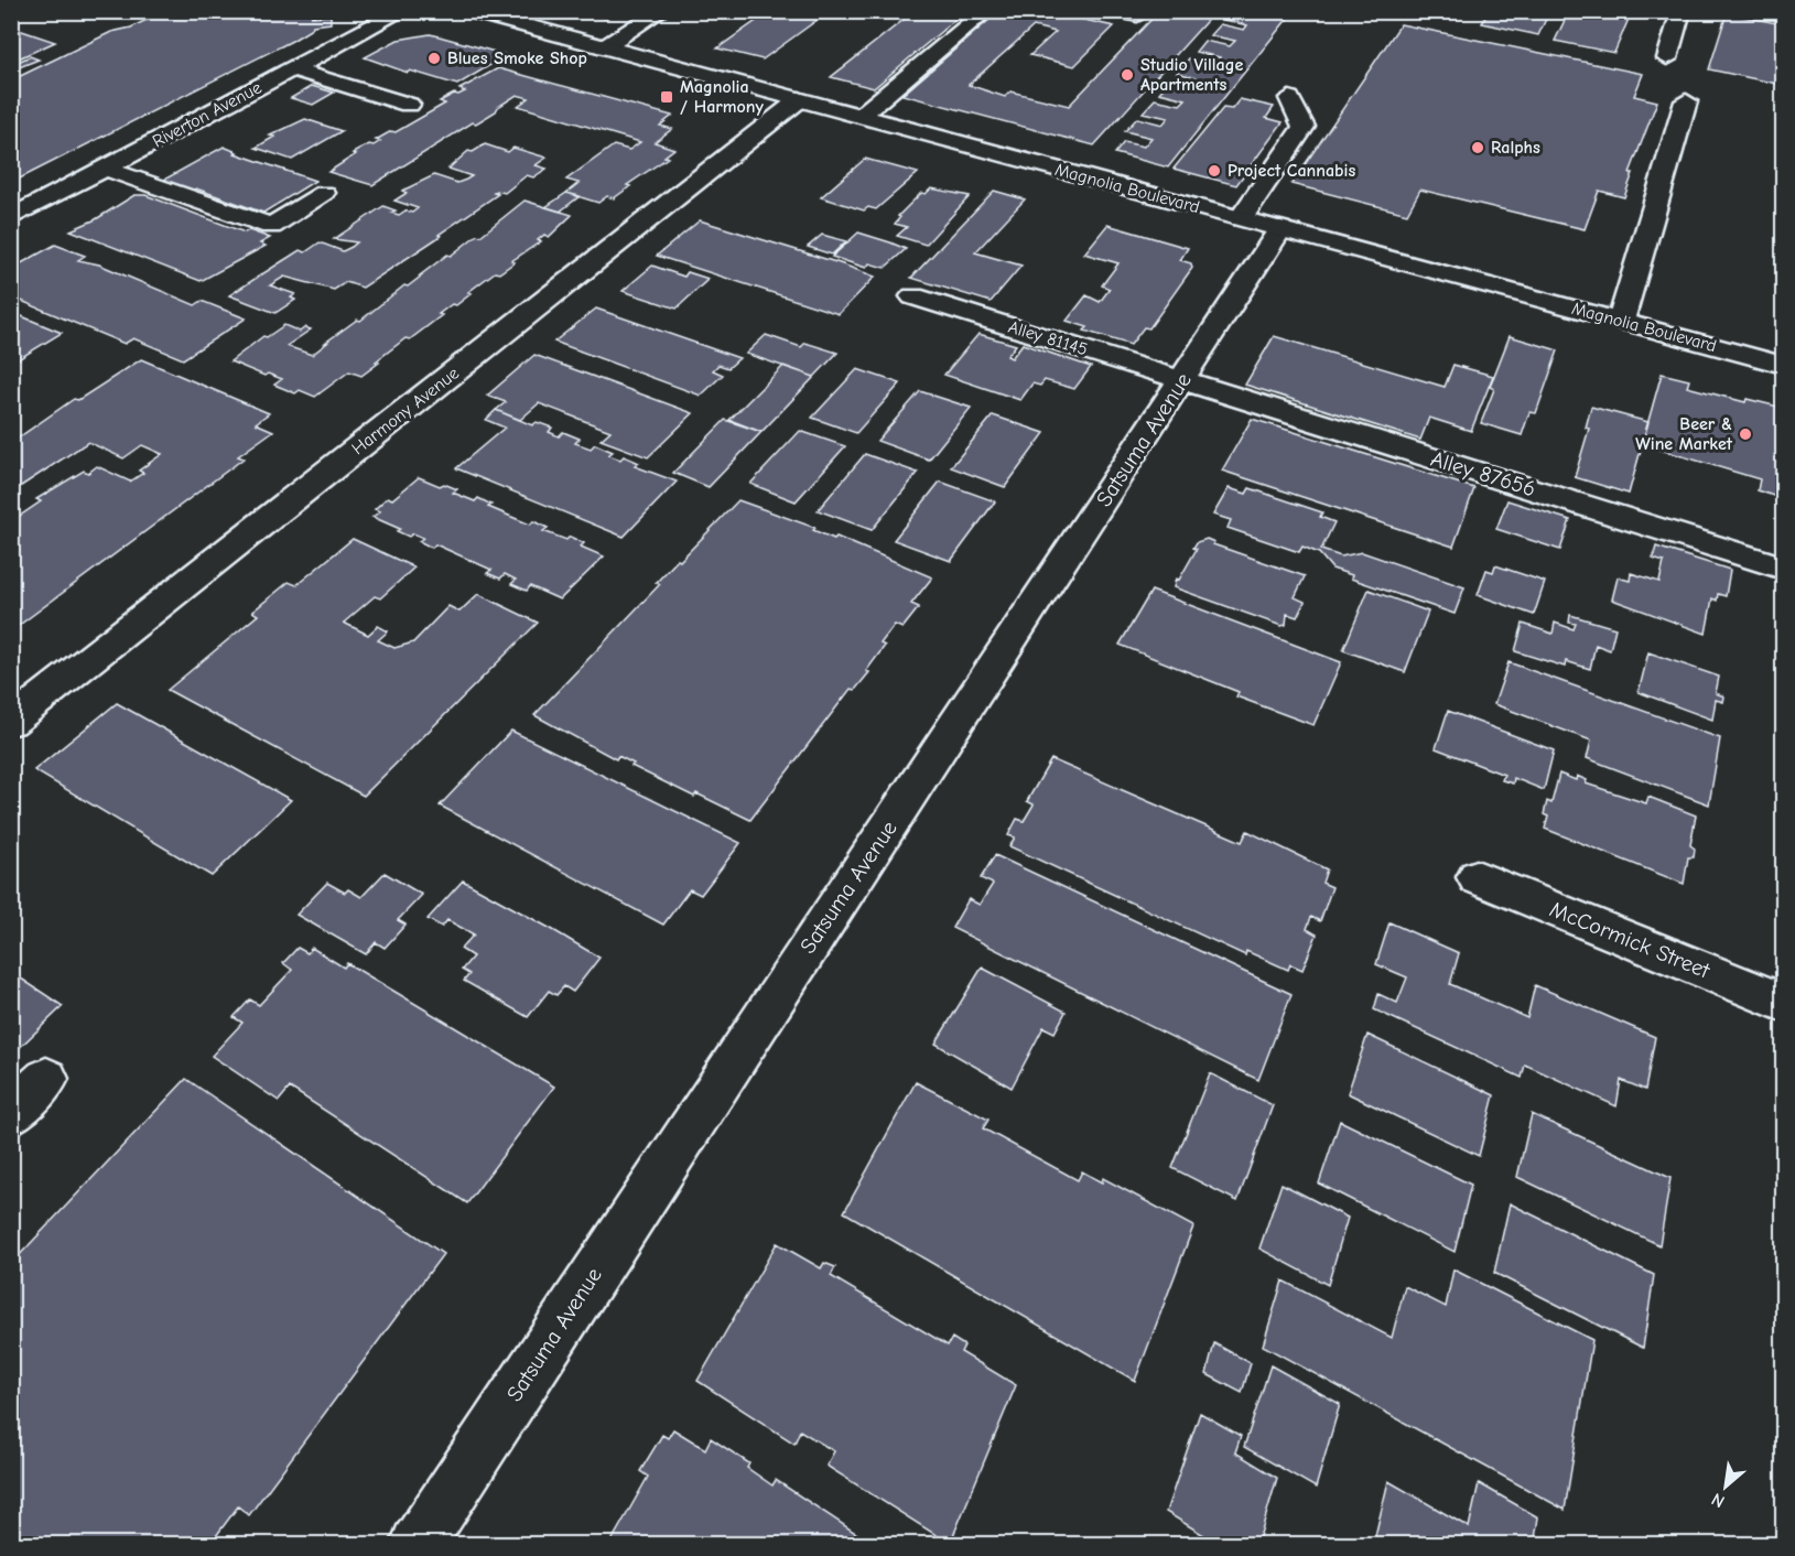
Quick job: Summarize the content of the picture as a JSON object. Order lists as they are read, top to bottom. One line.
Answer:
{"streets":{"street":["Riverton Avenue","Magnolia Boulevard","Alley 81145","Harmony Avenue","Satsuma Avenue","Alley 87656","McCormick Street"]},"crossings":[["Magnolia Boulevard","Harmony Avenue"],["Magnolia Boulevard","Satsuma Avenue"],["Alley 81145","Satsuma Avenue"],["Alley 81145","Alley 87656"],["Satsuma Avenue","Alley 87656"]],"places":{"other":["Blues Smoke Shop","Studio Village Apartments","Ralphs","Project Cannabis","Beer & Wine Market"],"transit":["Magnolia / Harmony"]},"north":"bottom left"}
